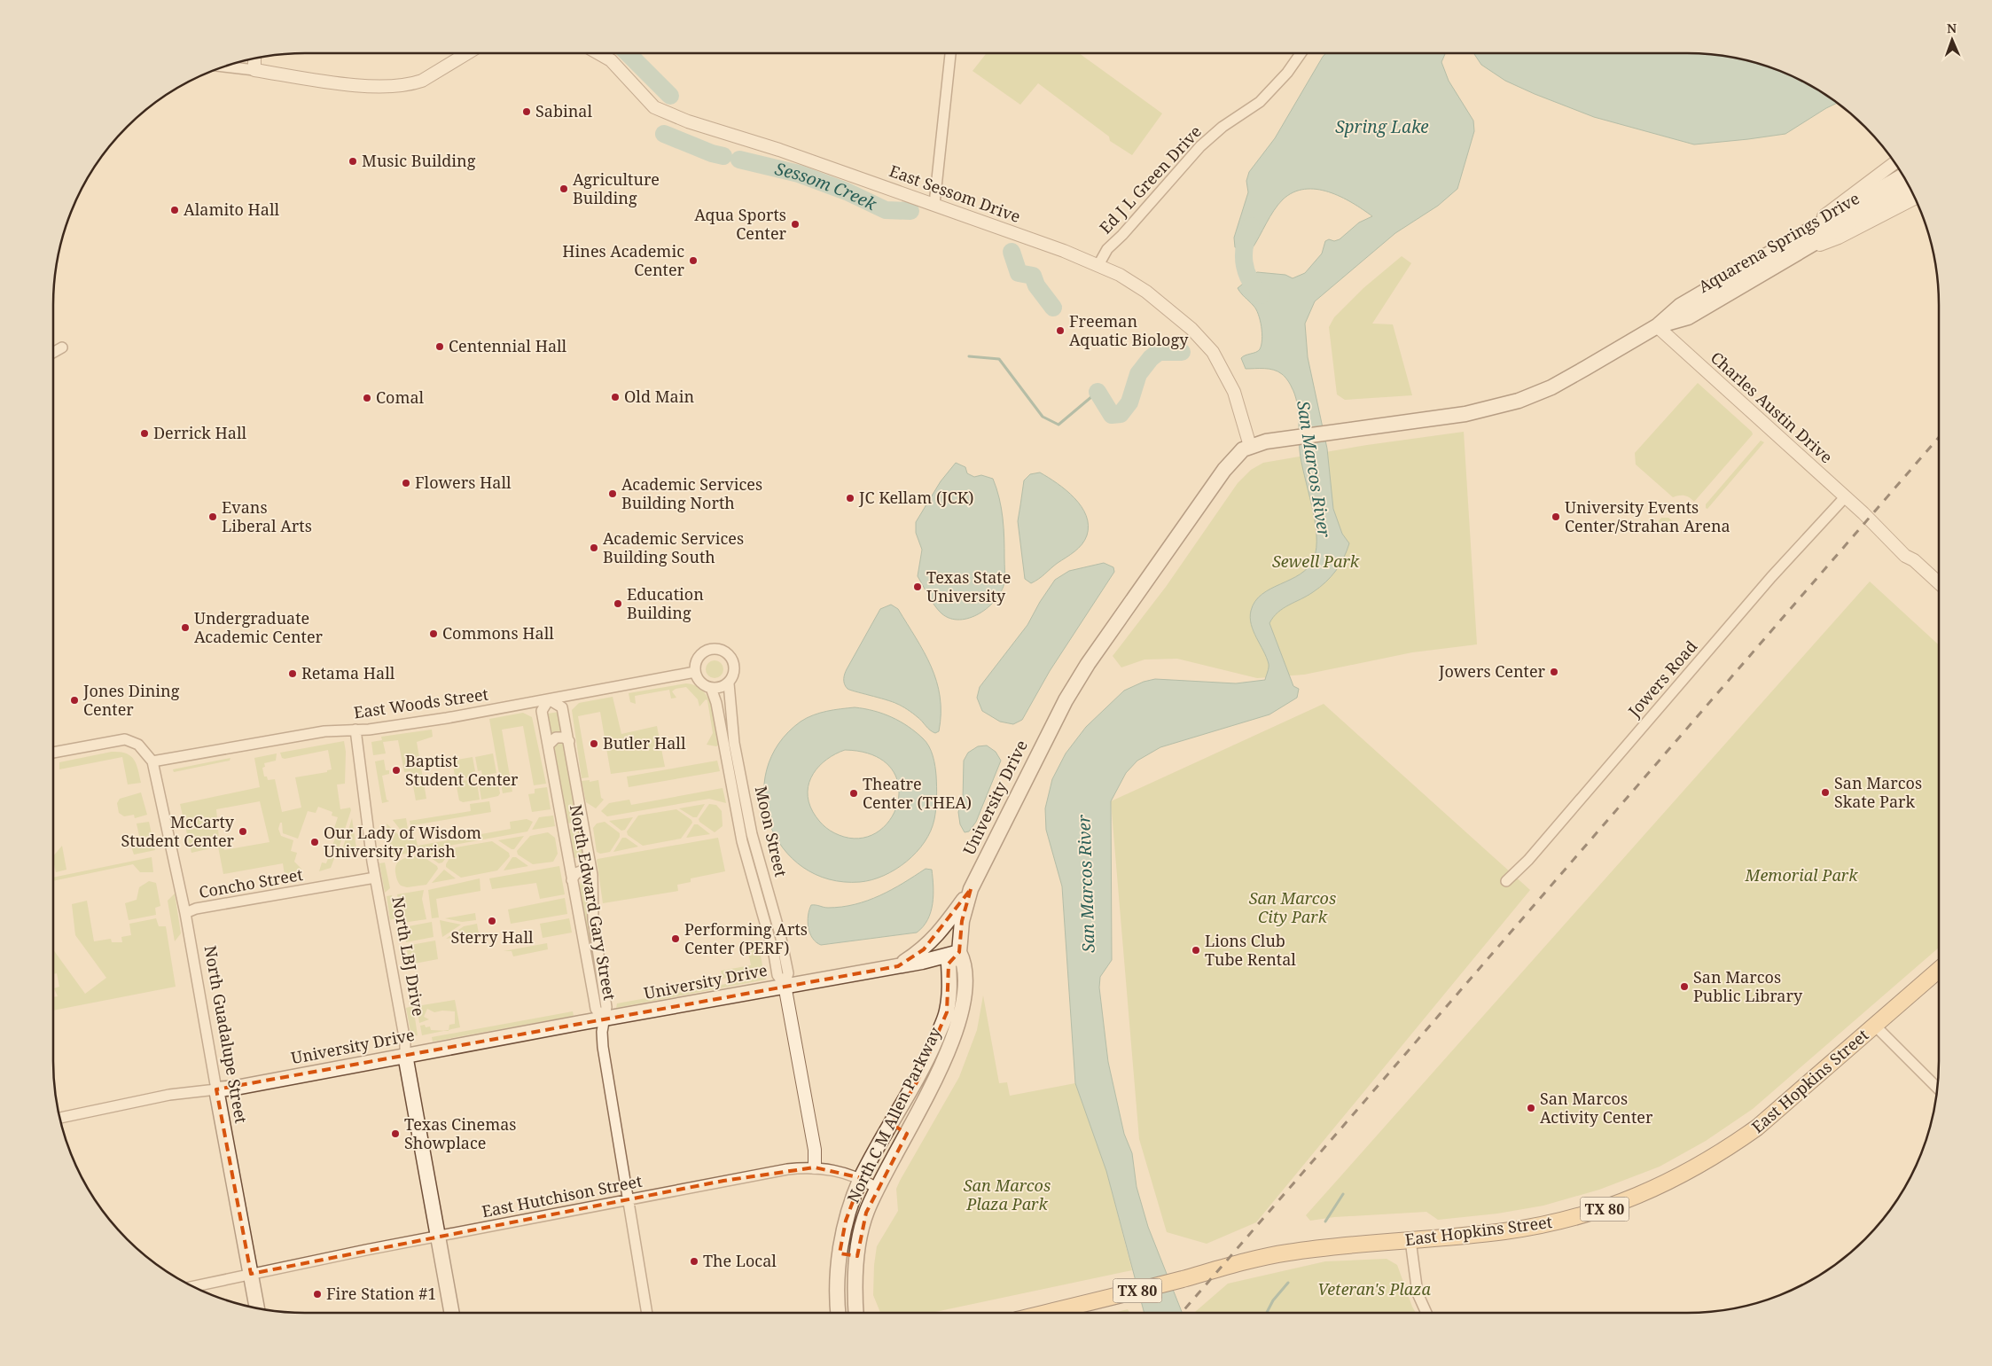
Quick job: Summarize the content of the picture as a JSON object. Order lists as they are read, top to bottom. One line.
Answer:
{"streets":{"main road":["Aquarena Springs Drive","University Drive","North LBJ Drive","North Guadalupe Street","East Hopkins Street","North C M Allen Parkway","TX 80"],"street":["Ed J L Green Drive","East Sessom Drive","Charles Austin Drive","Jowers Road","East Woods Street","Moon Street","Concho Street","North Edward Gary Street","East Hutchison Street"]},"crossings":[["Ed J L Green Drive","East Sessom Drive"],["East Sessom Drive","Aquarena Springs Drive"],["East Sessom Drive","University Drive"],["Aquarena Springs Drive","Charles Austin Drive"],["Aquarena Springs Drive","University Drive"],["Charles Austin Drive","Jowers Road"],["East Woods Street","Moon Street"],["East Woods Street","North Edward Gary Street"],["East Woods Street","North LBJ Drive"],["East Woods Street","North Guadalupe Street"],["University Drive","Moon Street"],["University Drive","North Edward Gary Street"],["University Drive","North LBJ Drive"],["University Drive","North Guadalupe Street"],["University Drive","North C M Allen Parkway"],["Moon Street","East Hutchison Street"],["Concho Street","North LBJ Drive"],["Concho Street","North Guadalupe Street"],["North LBJ Drive","East Hutchison Street"],["North Guadalupe Street","East Hutchison Street"],["North C M Allen Parkway","East Hutchison Street"]],"water":["Spring Lake","Sessom Creek","San Marcos River"],"parks":["Sewell Park","Memorial Park","San Marcos City Park","San Marcos Plaza Park","Veteran's Plaza"],"places":["Sabinal","Music Building","Agriculture Building","Alamito Hall","Aqua Sports Center","Hines Academic Center","Freeman Aquatic Biology","Centennial Hall","Old Main","Comal","Derrick Hall","Flowers Hall","Academic Services Building North","JC Kellam (JCK)","Evans Liberal Arts","University Events Center/Strahan Arena","Academic Services Building South","Texas State University","Education Building","Undergraduate Academic Center","Commons Hall","Jowers Center","Retama Hall","Jones Dining Center","Butler Hall","Baptist Student Center","San Marcos Skate Park","Theatre Center (THEA)","McCarty Student Center","Our Lady of Wisdom University Parish","Sterry Hall","Performing Arts Center (PERF)","Lions Club Tube Rental","San Marcos Public Library","San Marcos Activity Center","Texas Cinemas Showplace","The Local","Fire Station #1"],"north":"top"}
